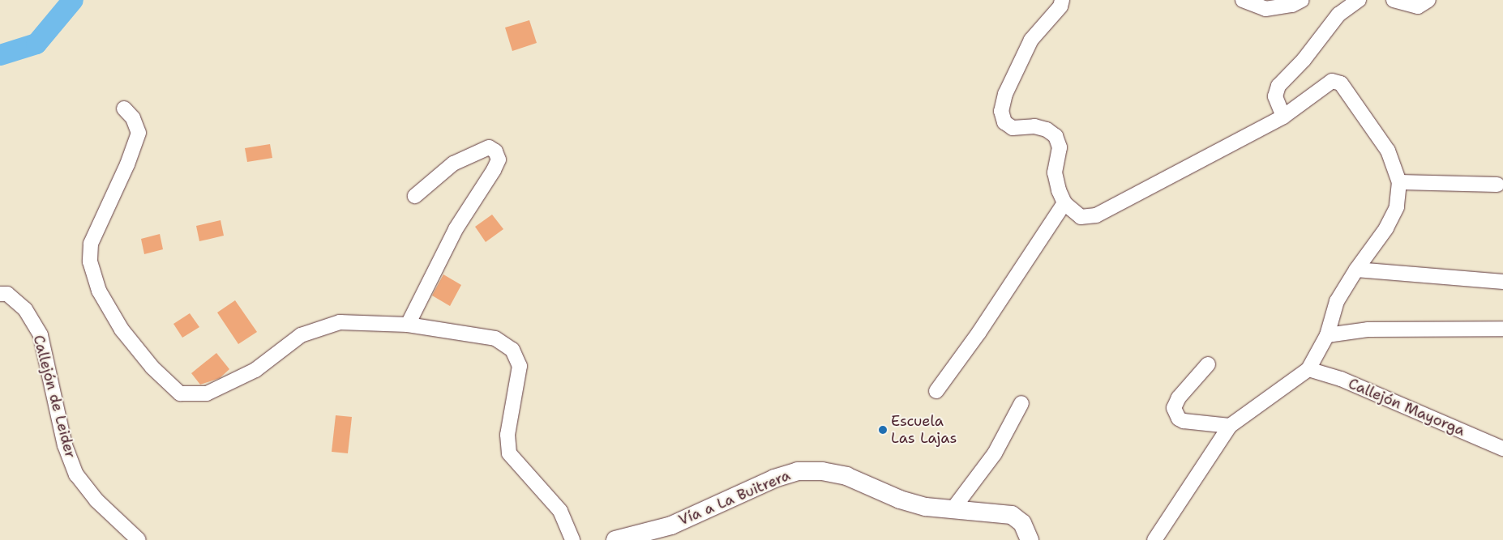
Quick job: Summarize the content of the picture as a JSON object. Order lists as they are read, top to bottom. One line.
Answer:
{"streets":{"street":["Callejón de Leider","Callejón Mayorga","Vía a La Buitrera"]},"places":["Escuela Las Lajas"]}
